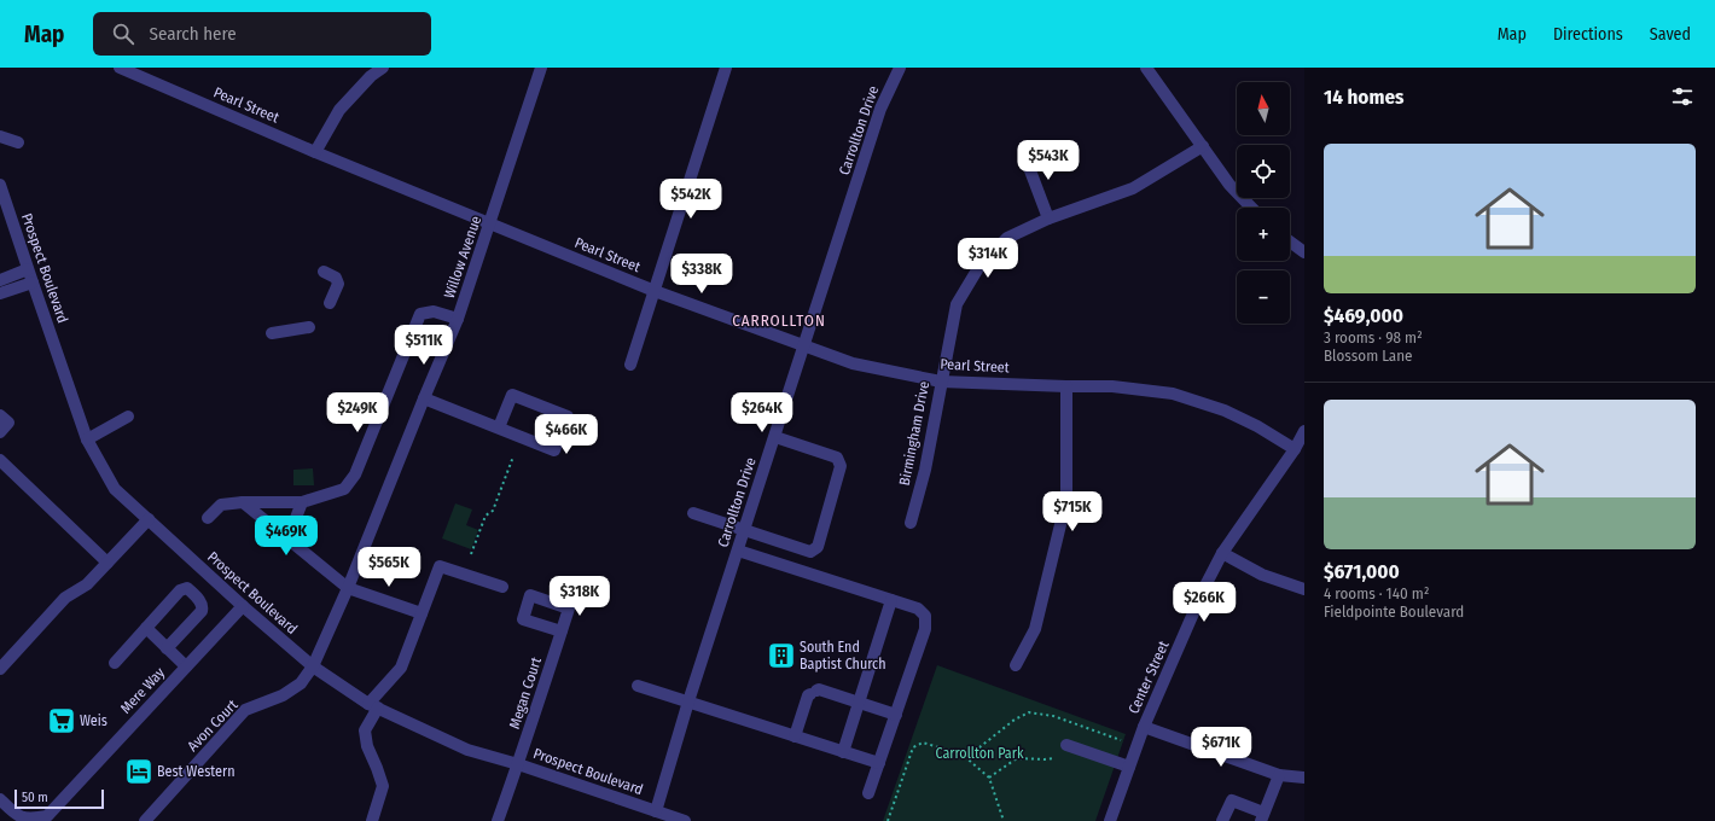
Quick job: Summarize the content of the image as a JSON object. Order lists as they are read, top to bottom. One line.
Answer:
{"streets":{"street":["Pearl Street","Carrollton Drive","Willow Avenue","Prospect Boulevard","Birmingham Drive","Center Street","Mere Way","Megan Court","Avon Court"]},"crossings":[["Pearl Street","Carrollton Drive"],["Pearl Street","Willow Avenue"],["Pearl Street","Birmingham Drive"],["Pearl Street","Center Street"],["Carrollton Drive","Prospect Boulevard"],["Willow Avenue","Prospect Boulevard"],["Willow Avenue","Avon Court"],["Prospect Boulevard","Mere Way"],["Prospect Boulevard","Megan Court"],["Prospect Boulevard","Avon Court"]],"districts":["CARROLLTON"],"parks":["Carrollton Park"],"places":{"building":["South End Baptist Church"],"supermarket":["Weis"],"hotel":["Best Western"]},"scale_bar":"50 m","north":"top","page":{"header":"Map","search":"Search here","nav":["Map","Directions","Saved"],"heading":"14 homes","map_buttons":["+","−"],"list":[{"name":"$469,000","note":"3 rooms · 98 m² · Blossom Lane"},{"name":"$671,000","note":"4 rooms · 140 m² · Fieldpointe Boulevard"}],"price":["$543K","$542K","$314K","$338K","$511K","$249K","$264K","$466K","$715K","$469K","$565K","$318K","$266K","$671K"],"scale":"50 m"}}
